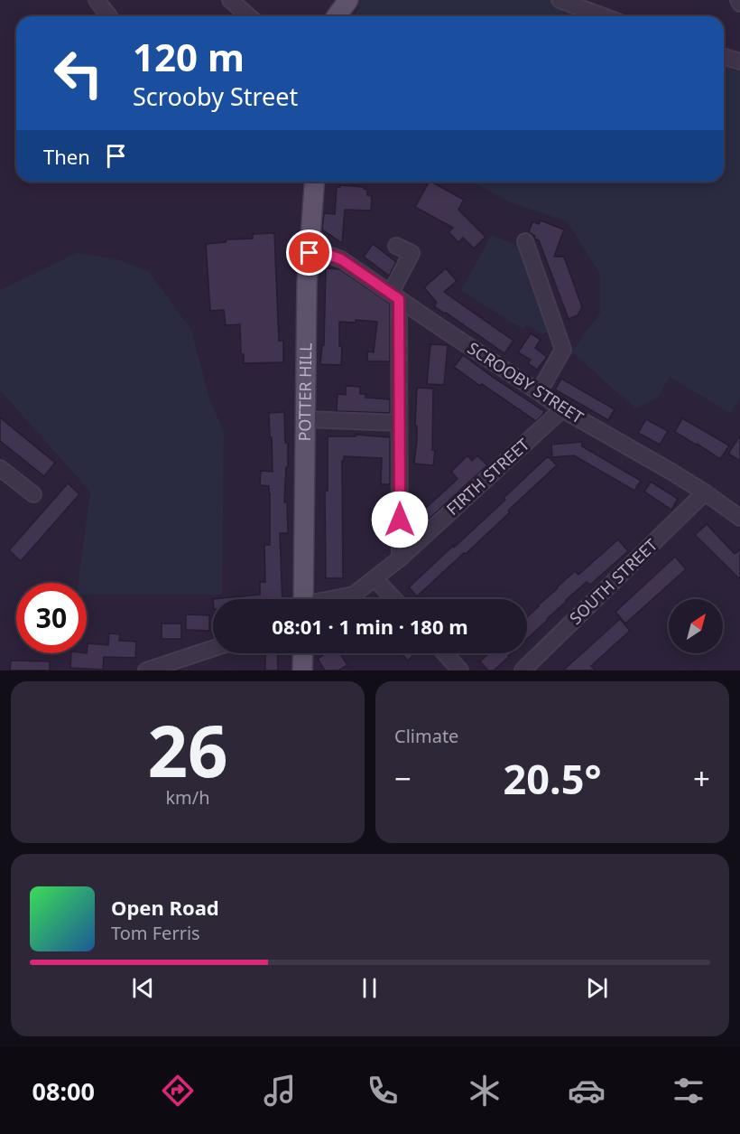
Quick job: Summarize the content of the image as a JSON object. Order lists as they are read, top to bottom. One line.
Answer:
{"streets":{"main road":["POTTER HILL"],"street":["SCROOBY STREET","FIRTH STREET","SOUTH STREET"]},"crossings":[["SCROOBY STREET","POTTER HILL"],["SCROOBY STREET","FIRTH STREET"],["SCROOBY STREET","SOUTH STREET"]],"north":"top right","page":{"turn":["120 m","Scrooby Street"],"then":"Then","limit":"30","trip":"08:01 · 1 min · 180 m","tile":[["26","km/h"],"Climate"],"heat":["−","20.5°","+"],"song":["Open Road","Tom Ferris"],"tabs":"08:00"}}
